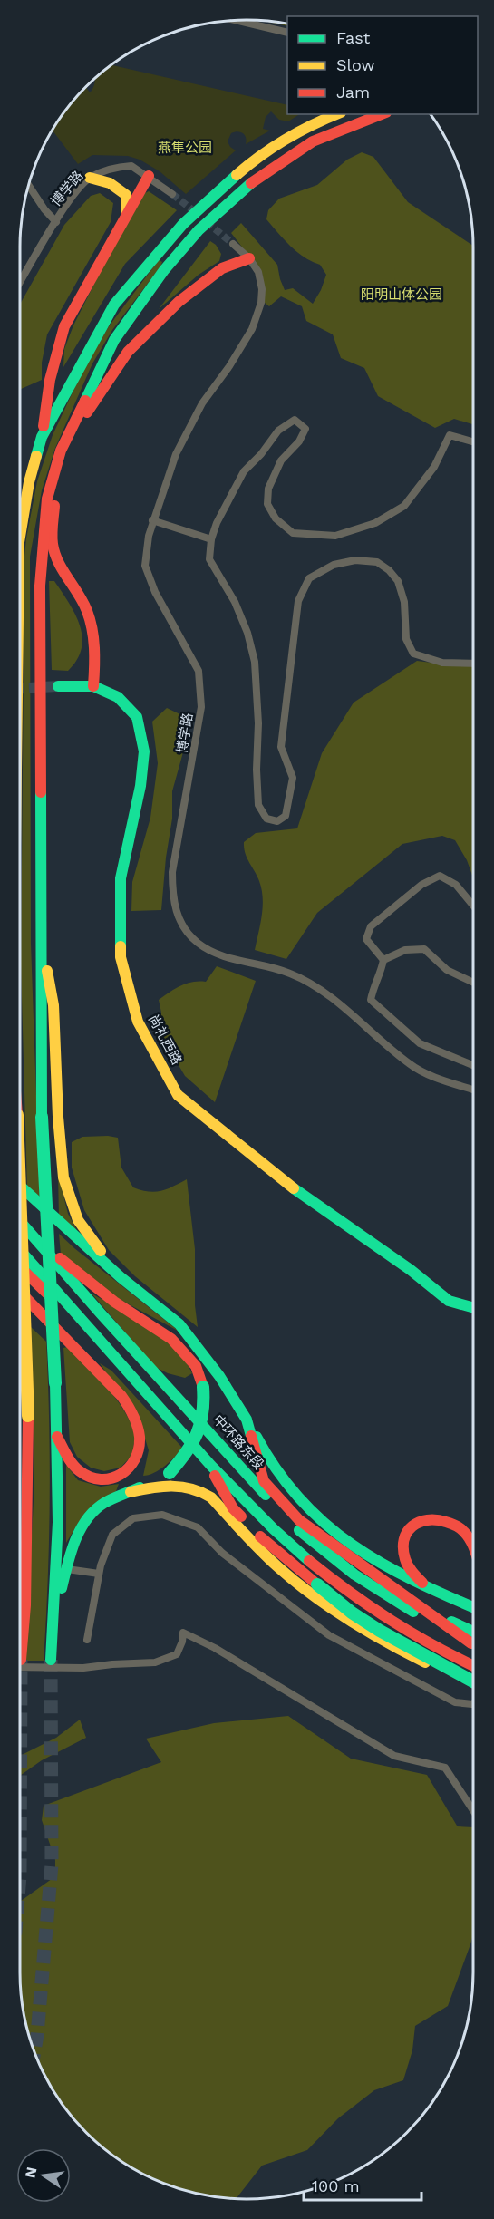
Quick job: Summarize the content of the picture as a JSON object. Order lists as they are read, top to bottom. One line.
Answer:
{"streets":{"main road":["尚礼西路","中环路东段"],"street":["博学路"]},"parks":["燕隼公园","阳明山体公园"],"legend":["Fast","Slow","Jam"],"scale_bar":"100 m","north":"left"}
